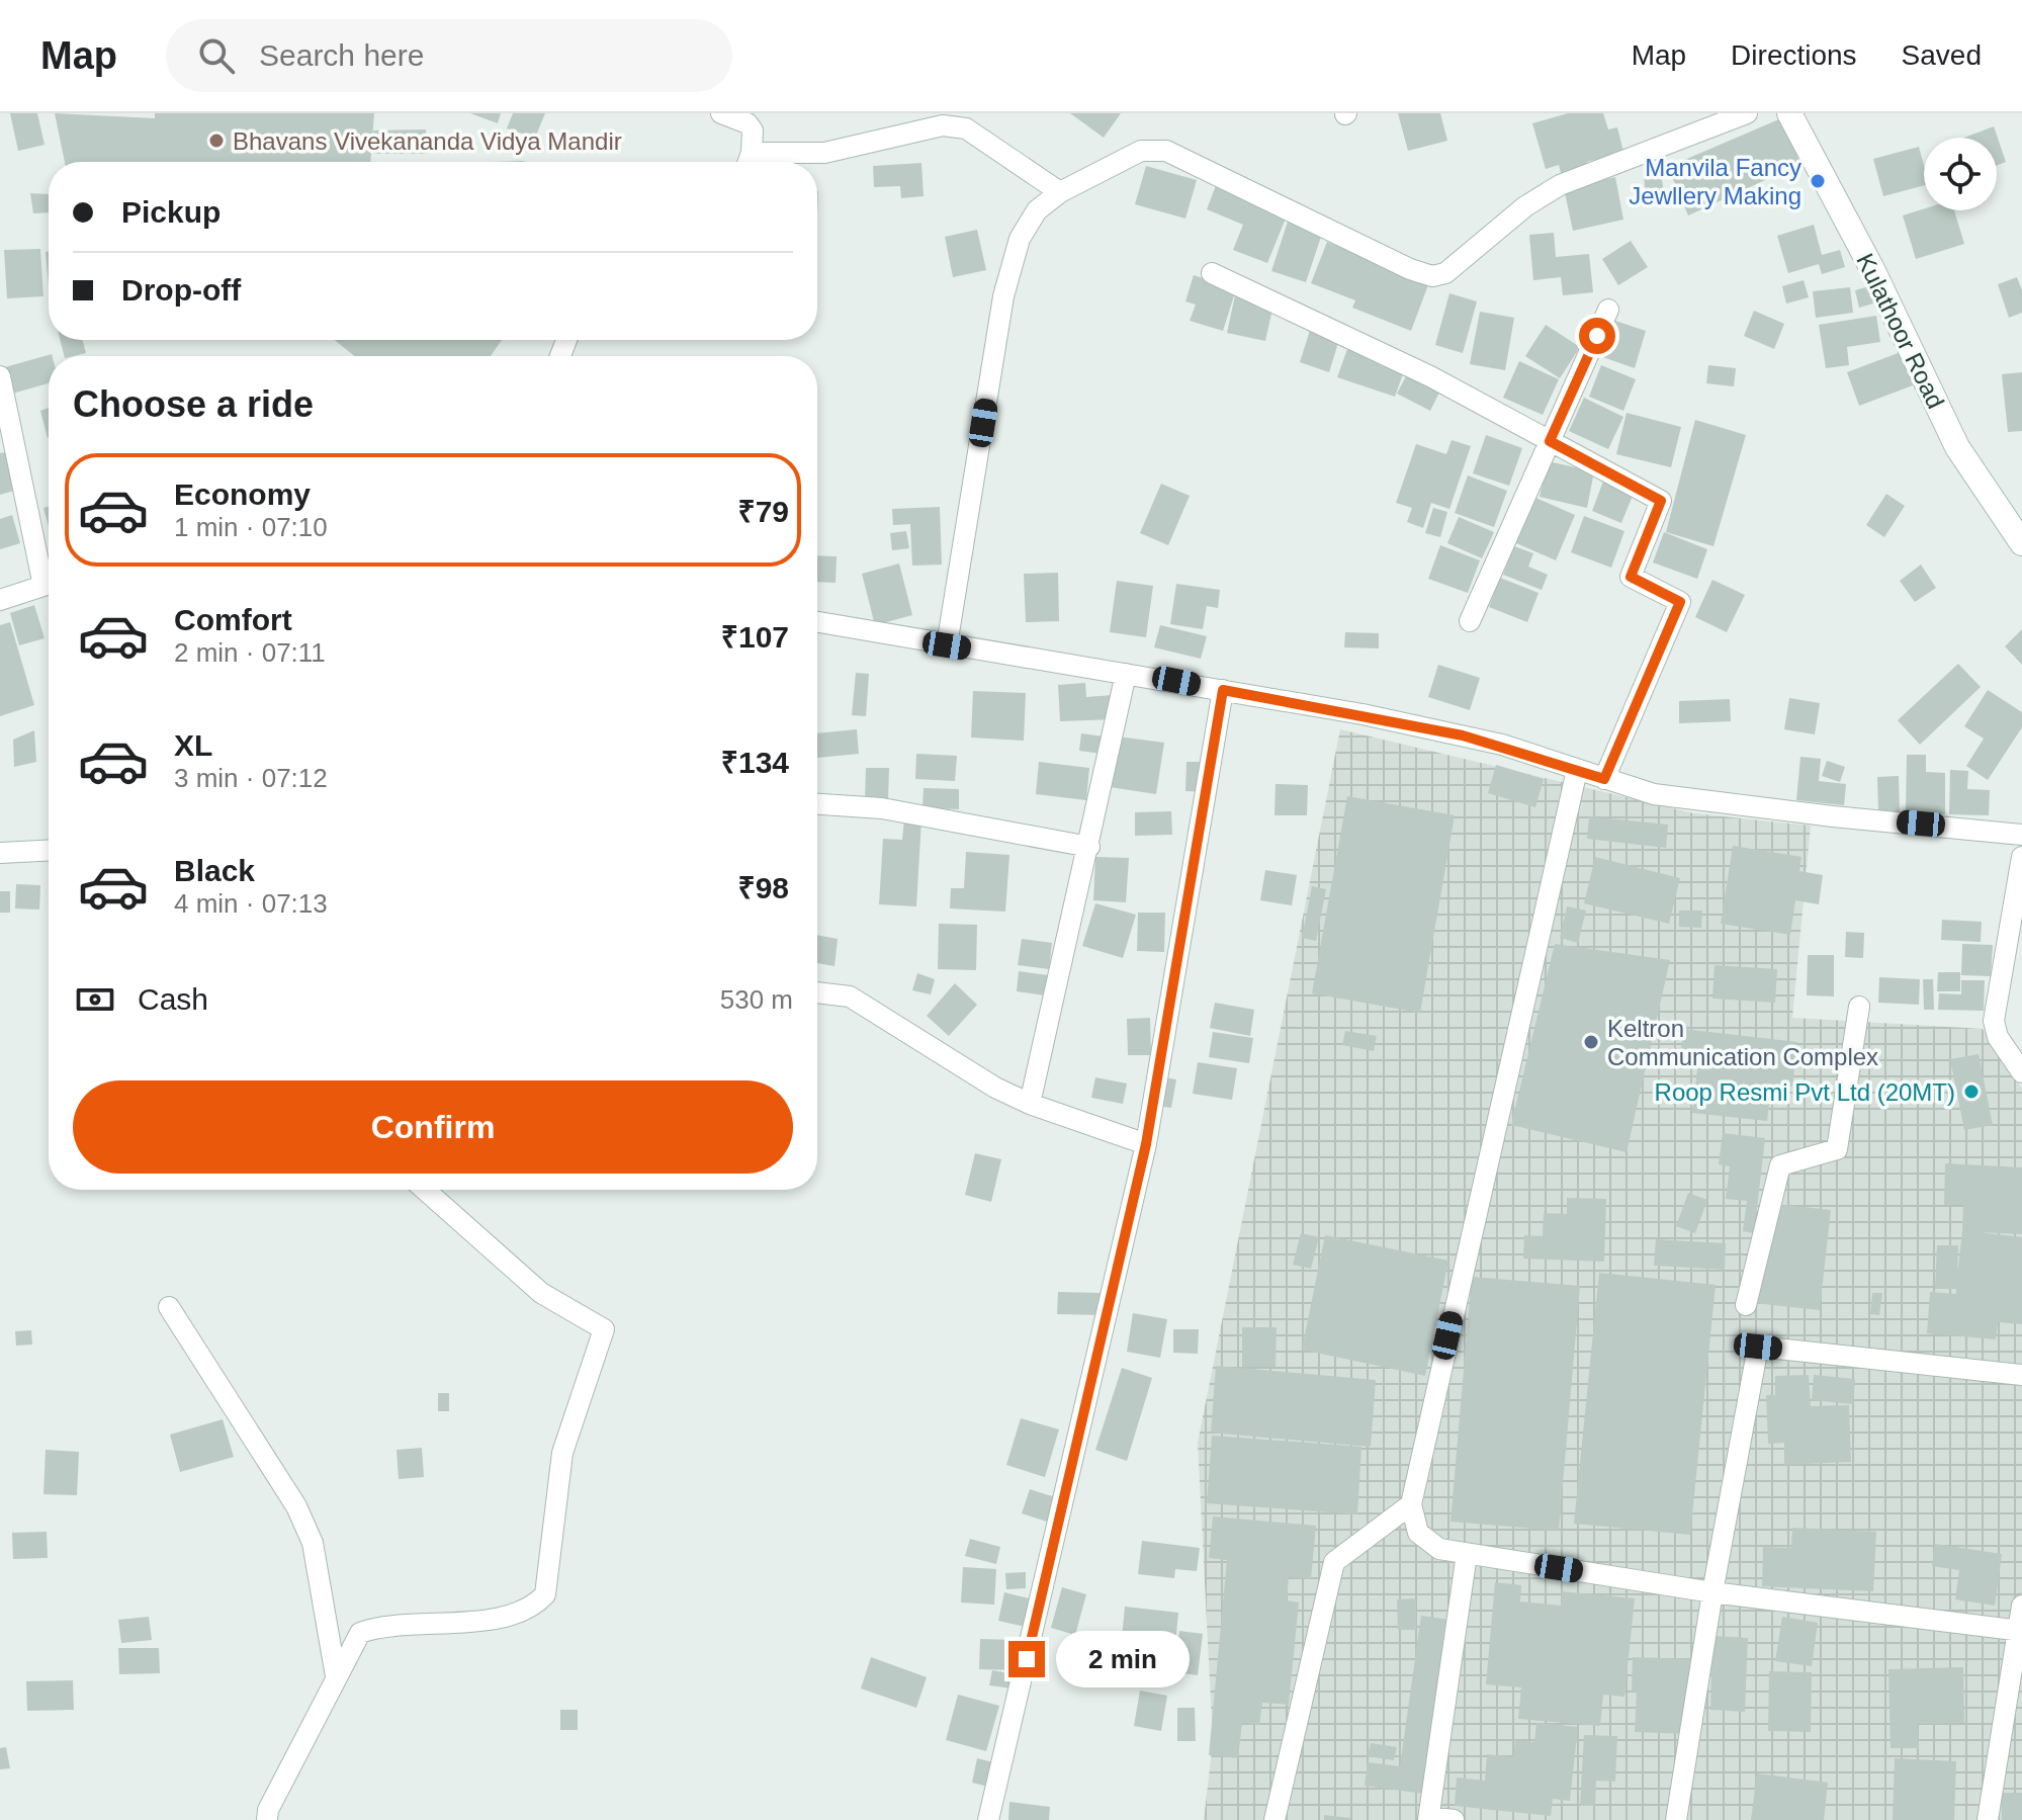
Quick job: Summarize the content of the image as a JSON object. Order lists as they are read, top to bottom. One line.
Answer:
{"streets":{"main road":["Kulathoor Road"]},"places":["Bhavans Vivekananda Vidya Mandir","Manvila Fancy Jewllery Making","Keltron Communication Complex","Roop Resmi Pvt Ltd (20MT)"],"page":{"header":"Map","search":"Search here","nav":["Map","Directions","Saved"],"banner":["Pickup","Drop-off"],"heading":"Choose a ride","list":[{"name":"Economy","note":"1 min · 07:10","value":"₹79"},{"name":"Comfort","note":"2 min · 07:11","value":"₹107"},{"name":"XL","note":"3 min · 07:12","value":"₹134"},{"name":"Black","note":"4 min · 07:13","value":"₹98"}],"pay":["Cash","530 m"],"buttons":"Confirm","bubble":"2 min"}}
